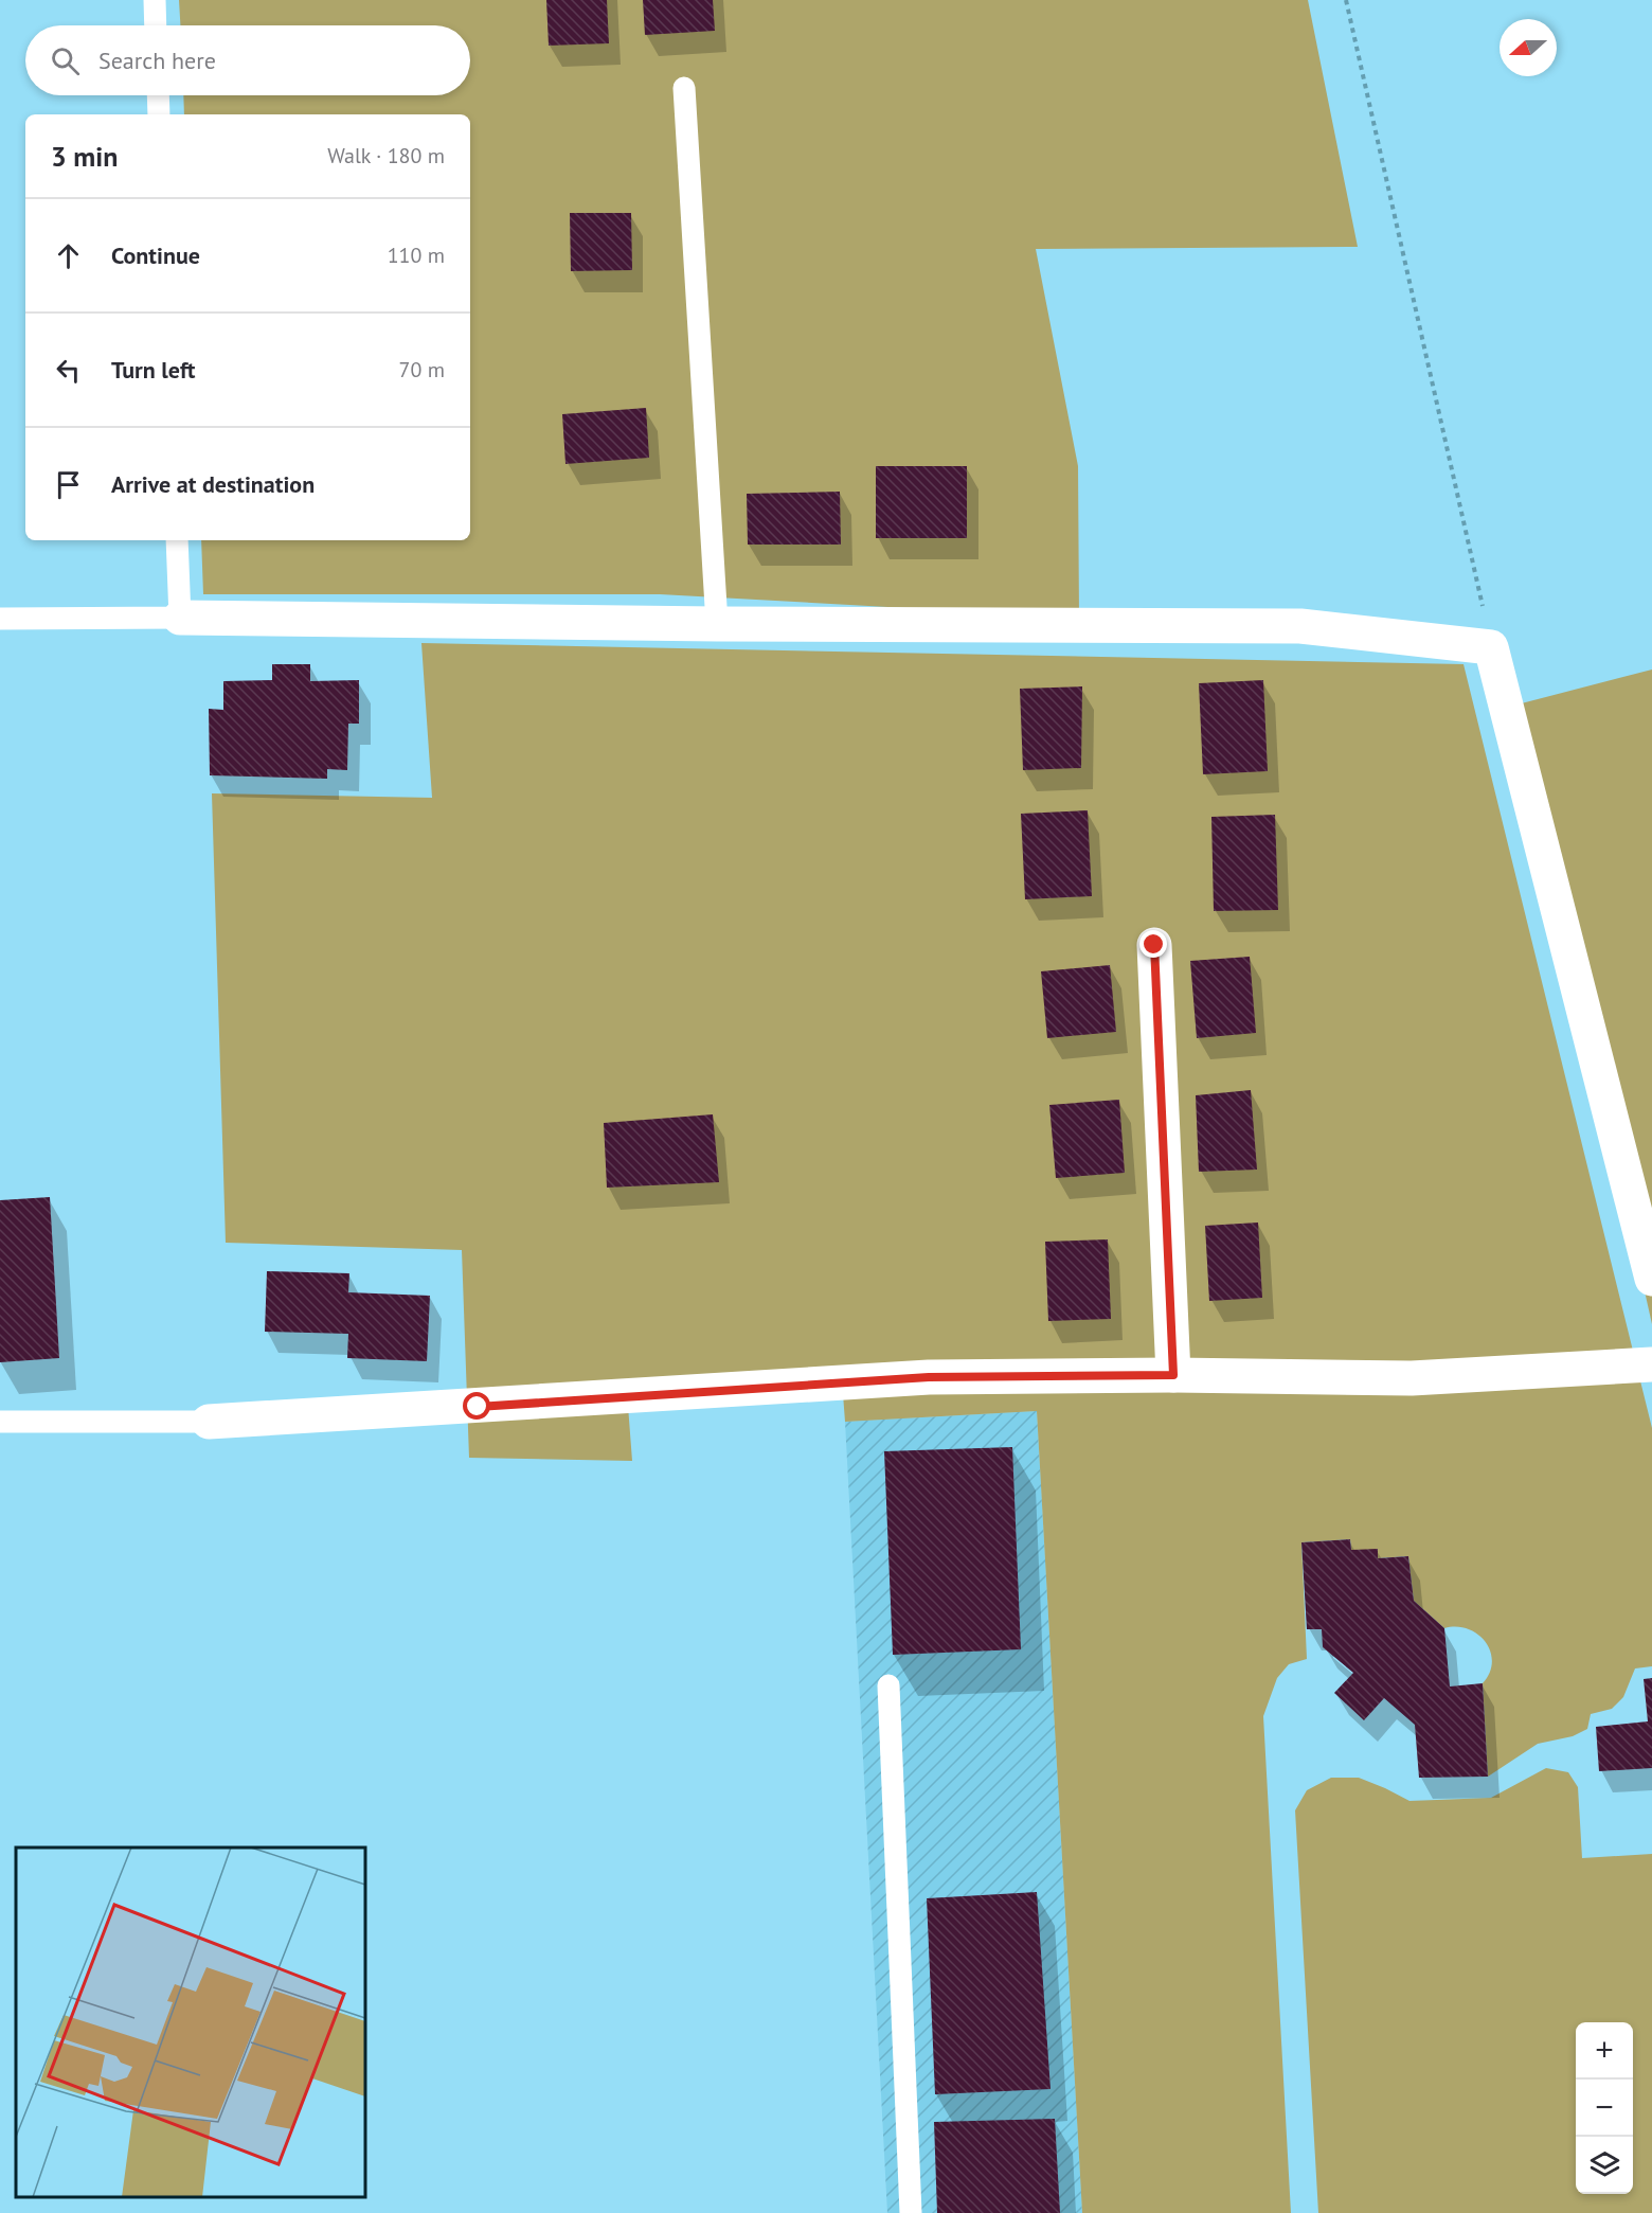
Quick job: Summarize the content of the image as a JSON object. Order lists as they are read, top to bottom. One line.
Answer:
{"north":"left","page":{"search":"Search here","heading":["3 min","Walk · 180 m"],"list":[["Continue","110 m"],["Turn left","70 m"],"Arrive at destination"],"map_buttons":["+","−"]}}
